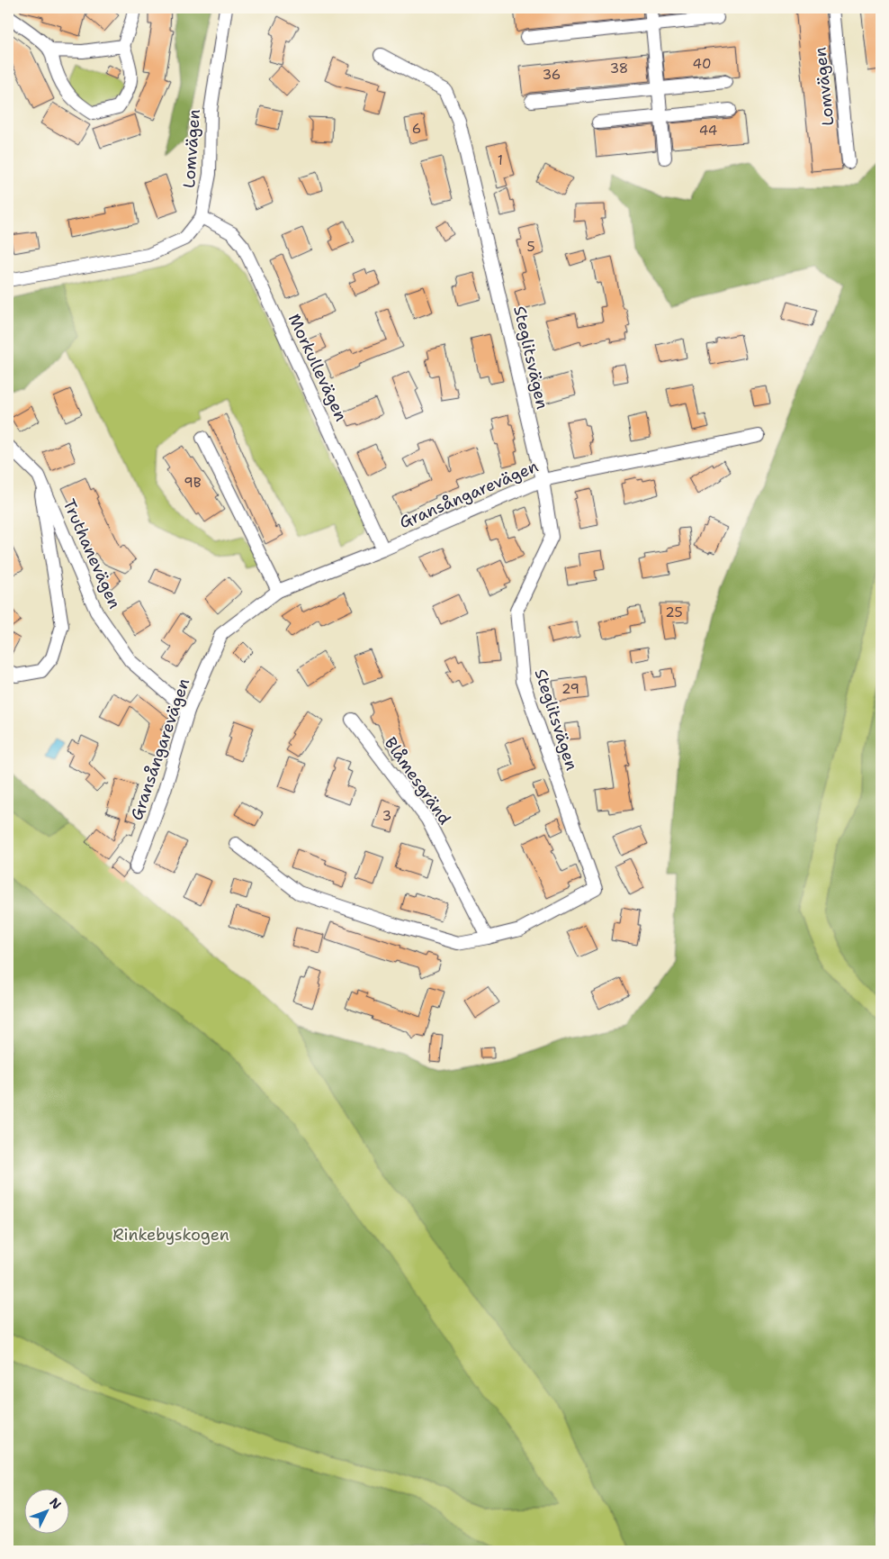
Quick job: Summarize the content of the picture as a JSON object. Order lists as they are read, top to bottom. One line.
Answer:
{"streets":{"street":["Lomvägen","Steglitsvägen","Morkullevägen","Gransångarevägen","Truthanevägen","Blåmesgränd"]},"crossings":[["Lomvägen","Morkullevägen"],["Steglitsvägen","Gransångarevägen"],["Steglitsvägen","Blåmesgränd"],["Morkullevägen","Gransångarevägen"],["Gransångarevägen","Truthanevägen"]],"parks":["Rinkebyskogen"],"house_numbers":["40","38","36","6","44","1","5","9B","25","29","3"],"north":"top right"}
